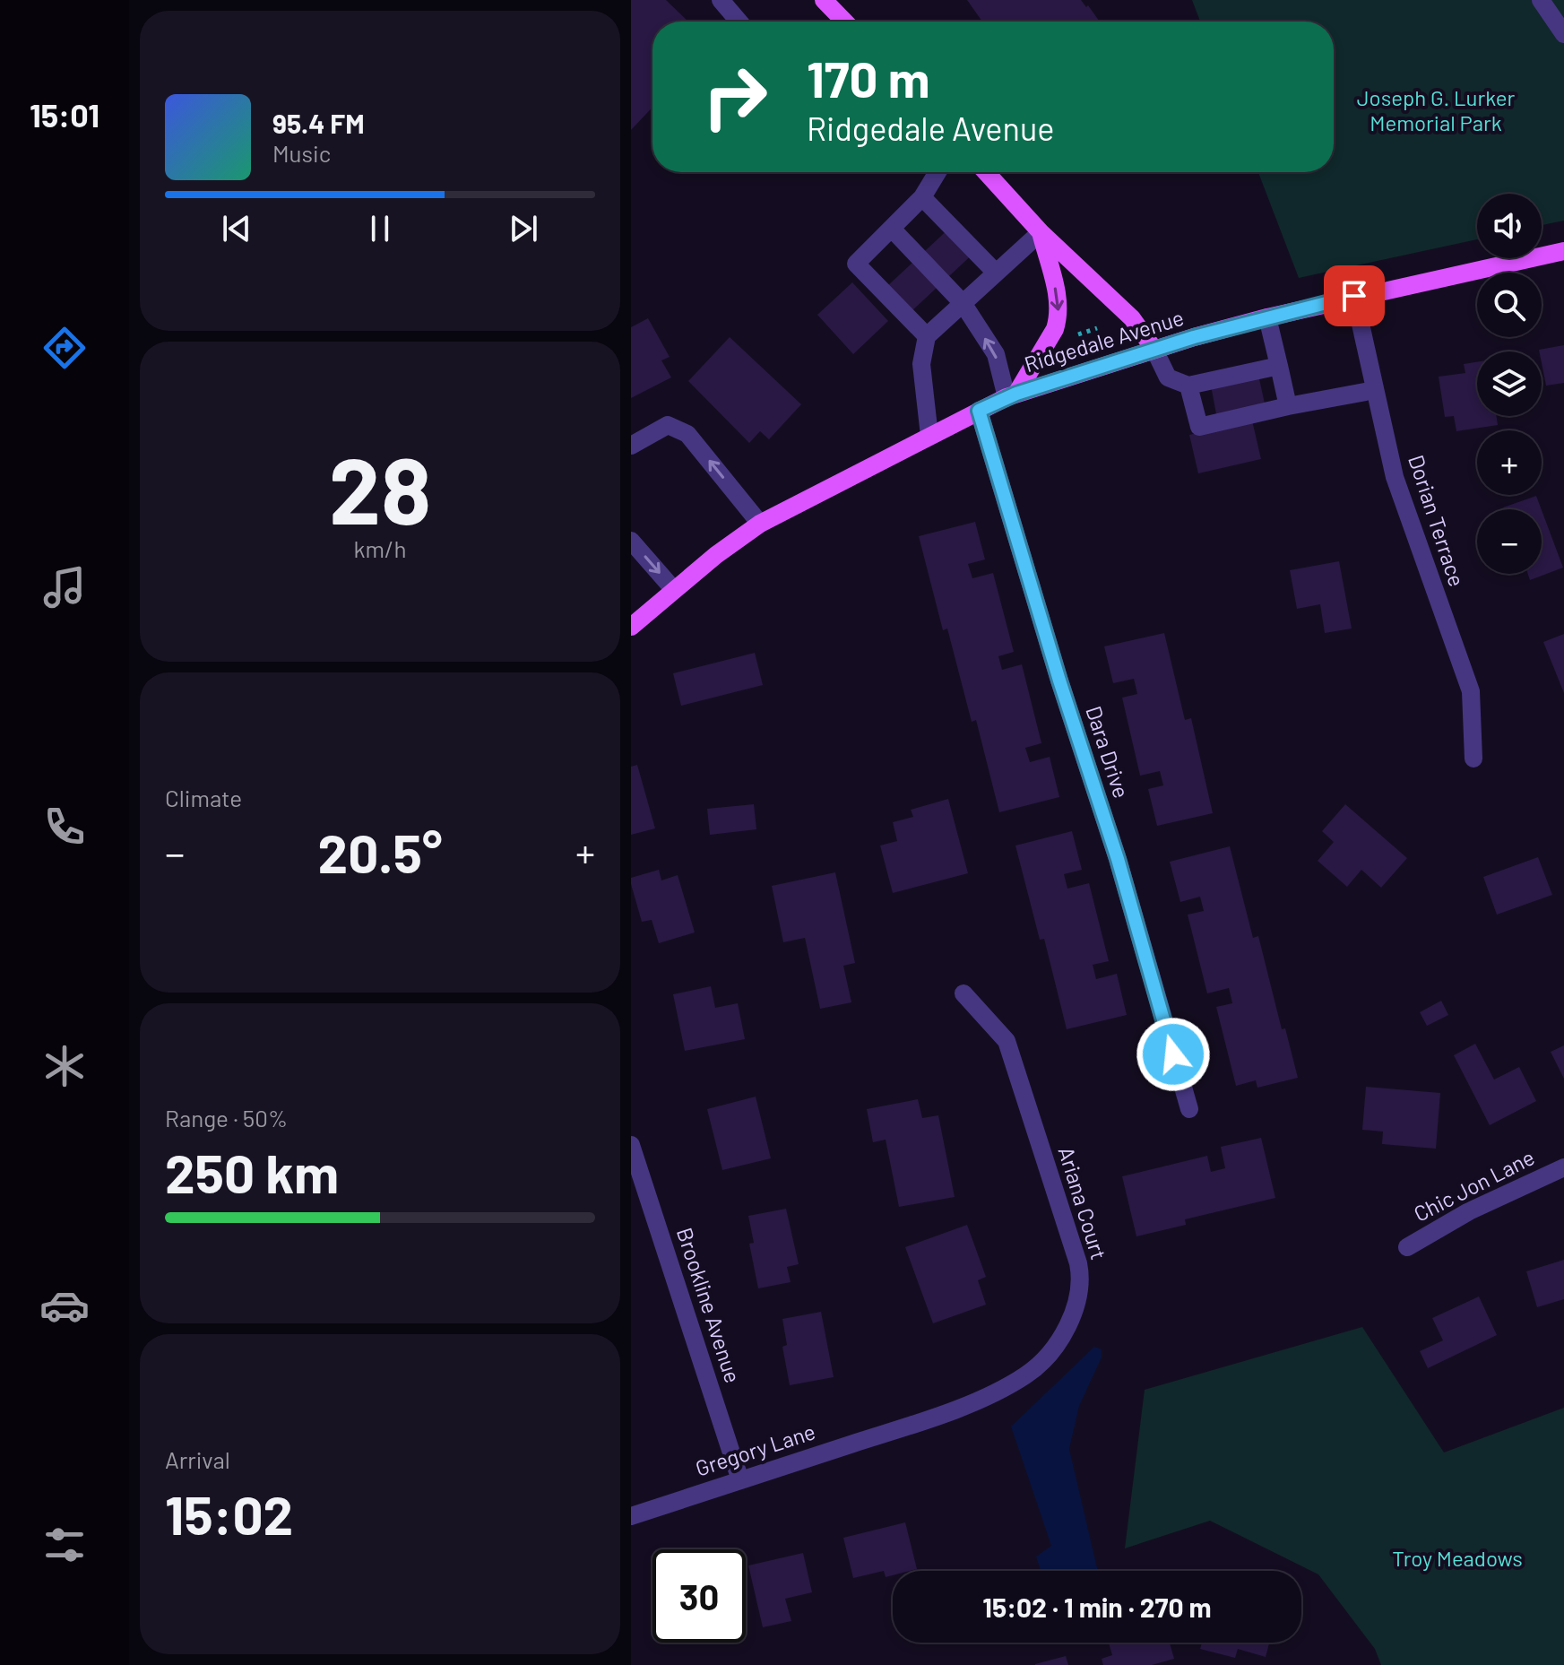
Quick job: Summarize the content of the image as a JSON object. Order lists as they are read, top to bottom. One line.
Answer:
{"streets":{"main road":["Ridgedale Avenue"],"street":["Dorian Terrace","Dara Drive","Chic Jon Lane","Ariana Court","Brookline Avenue","Gregory Lane"]},"crossings":[["Ridgedale Avenue","Dorian Terrace"],["Ridgedale Avenue","Dara Drive"],["Ariana Court","Gregory Lane"],["Brookline Avenue","Gregory Lane"]],"parks":["Joseph G. Lurker Memorial Park","Troy Meadows"],"page":{"tabs":"15:01","turn":["170 m","Ridgedale Avenue"],"song":["95.4 FM","Music"],"map_buttons":["+","−"],"tile":[["28","km/h"],"Climate",["Range · 50%","250 km"],["Arrival","15:02"]],"heat":["−","20.5°","+"],"limit":"30","trip":"15:02 · 1 min · 270 m"}}
